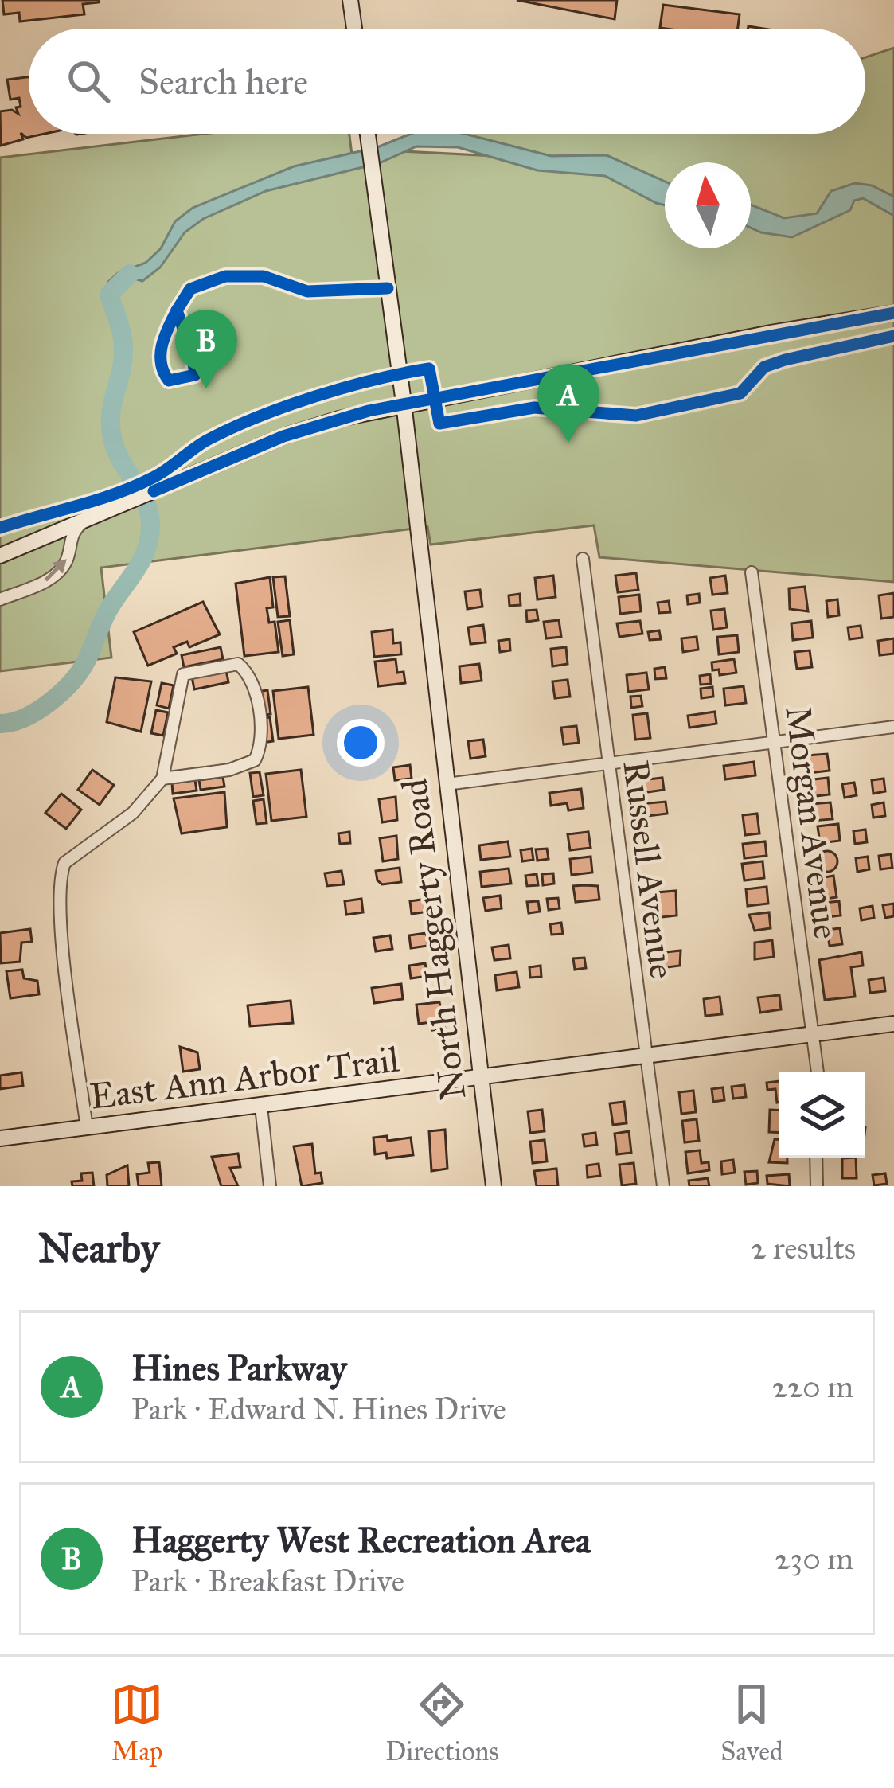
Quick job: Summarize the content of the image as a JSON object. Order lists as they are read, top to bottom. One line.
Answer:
{"streets":{"street":["Morgan Avenue","Russell Avenue","North Haggerty Road","East Ann Arbor Trail"]},"crossings":[["Morgan Avenue","East Ann Arbor Trail"],["Russell Avenue","East Ann Arbor Trail"],["North Haggerty Road","East Ann Arbor Trail"]],"north":"top","page":{"search":"Search here","pins":["B","A"],"heading":["Nearby","2 results"],"list":[{"mark":"A","name":"Hines Parkway","note":"Park · Edward N. Hines Drive","value":"220 m"},{"mark":"B","name":"Haggerty West Recreation Area","note":"Park · Breakfast Drive","value":"230 m"}],"nav":["Map","Directions","Saved"]}}
